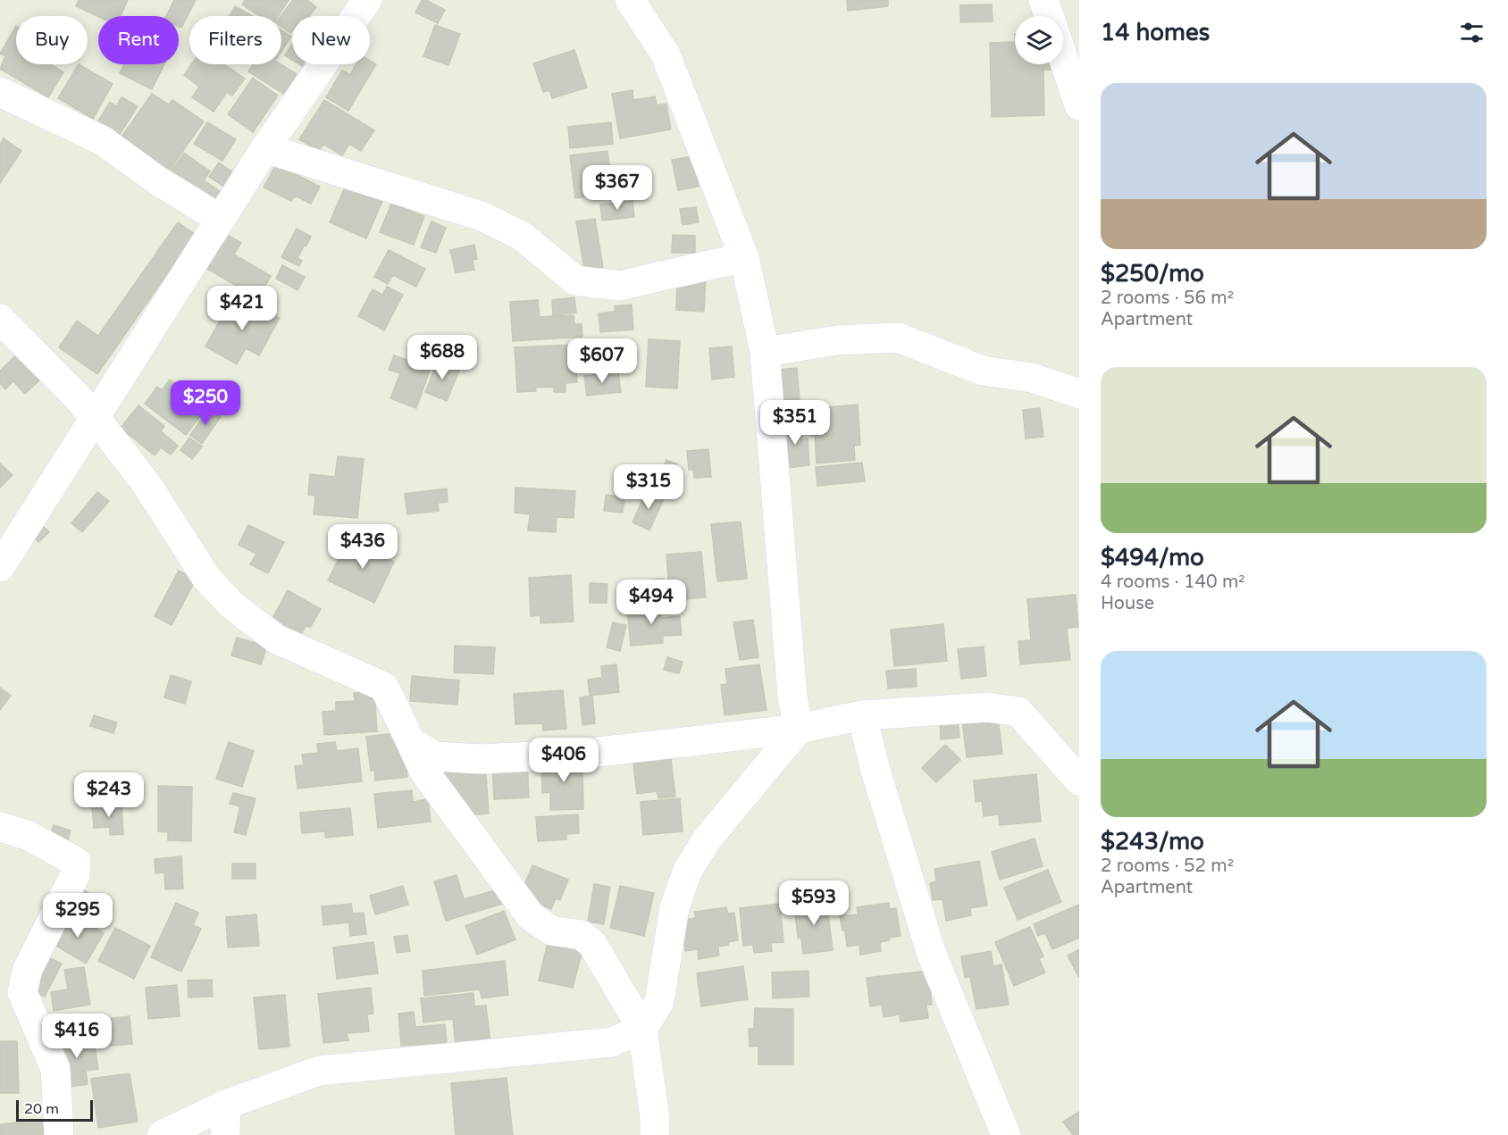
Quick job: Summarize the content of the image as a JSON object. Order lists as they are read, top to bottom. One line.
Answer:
{"scale_bar":"20 m","page":{"heading":"14 homes","chip":["Buy","Rent","Filters","New"],"list":[{"name":"$250/mo","note":"2 rooms · 56 m² · Apartment"},{"name":"$494/mo","note":"4 rooms · 140 m² · House"},{"name":"$243/mo","note":"2 rooms · 52 m² · Apartment"}],"price":["$367","$421","$688","$607","$250","$351","$315","$436","$494","$406","$243","$593","$295","$416"],"scale":"20 m"}}
